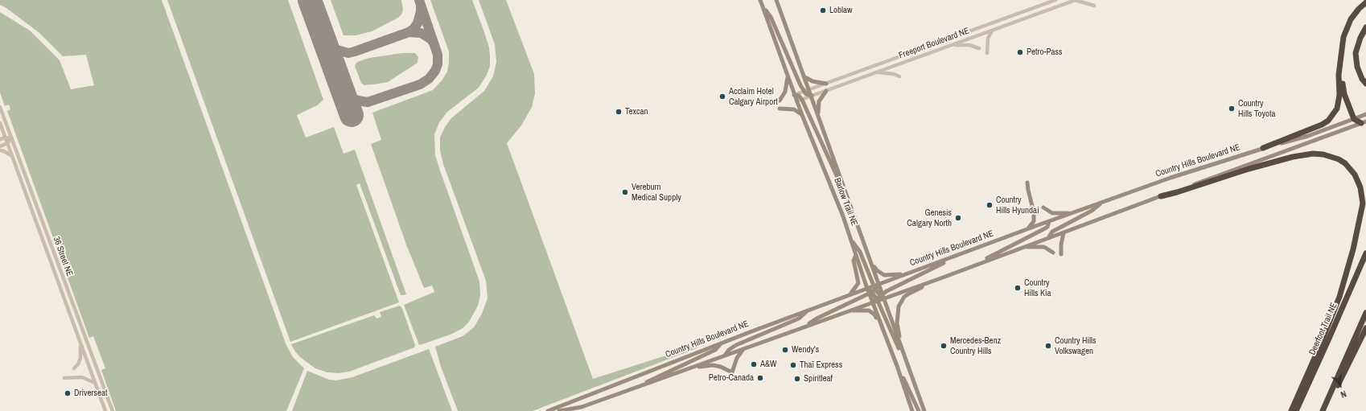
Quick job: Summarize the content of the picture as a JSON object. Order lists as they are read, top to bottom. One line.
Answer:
{"streets":{"highway":["Deerfoot Trail NE"],"main road":["Country Hills Boulevard NE","Barlow Trail NE"],"street":["Freeport Boulevard NE","36 Street NE"]},"crossings":[["Freeport Boulevard NE","Barlow Trail NE"],["Country Hills Boulevard NE","Barlow Trail NE"]],"places":["Loblaw","Petro-Pass","Acclaim Hotel Calgary Airport","Country Hills Toyota","Texcan","Vereburn Medical Supply","Country Hills Hyundai","Genesis Calgary North","Country Hills Kia","Mercedes-Benz Country Hills","Country Hills Volkswagen","Wendy's","A&W","Thaï Express","Petro-Canada","Spiritleaf","Driverseat"],"north":"bottom"}
